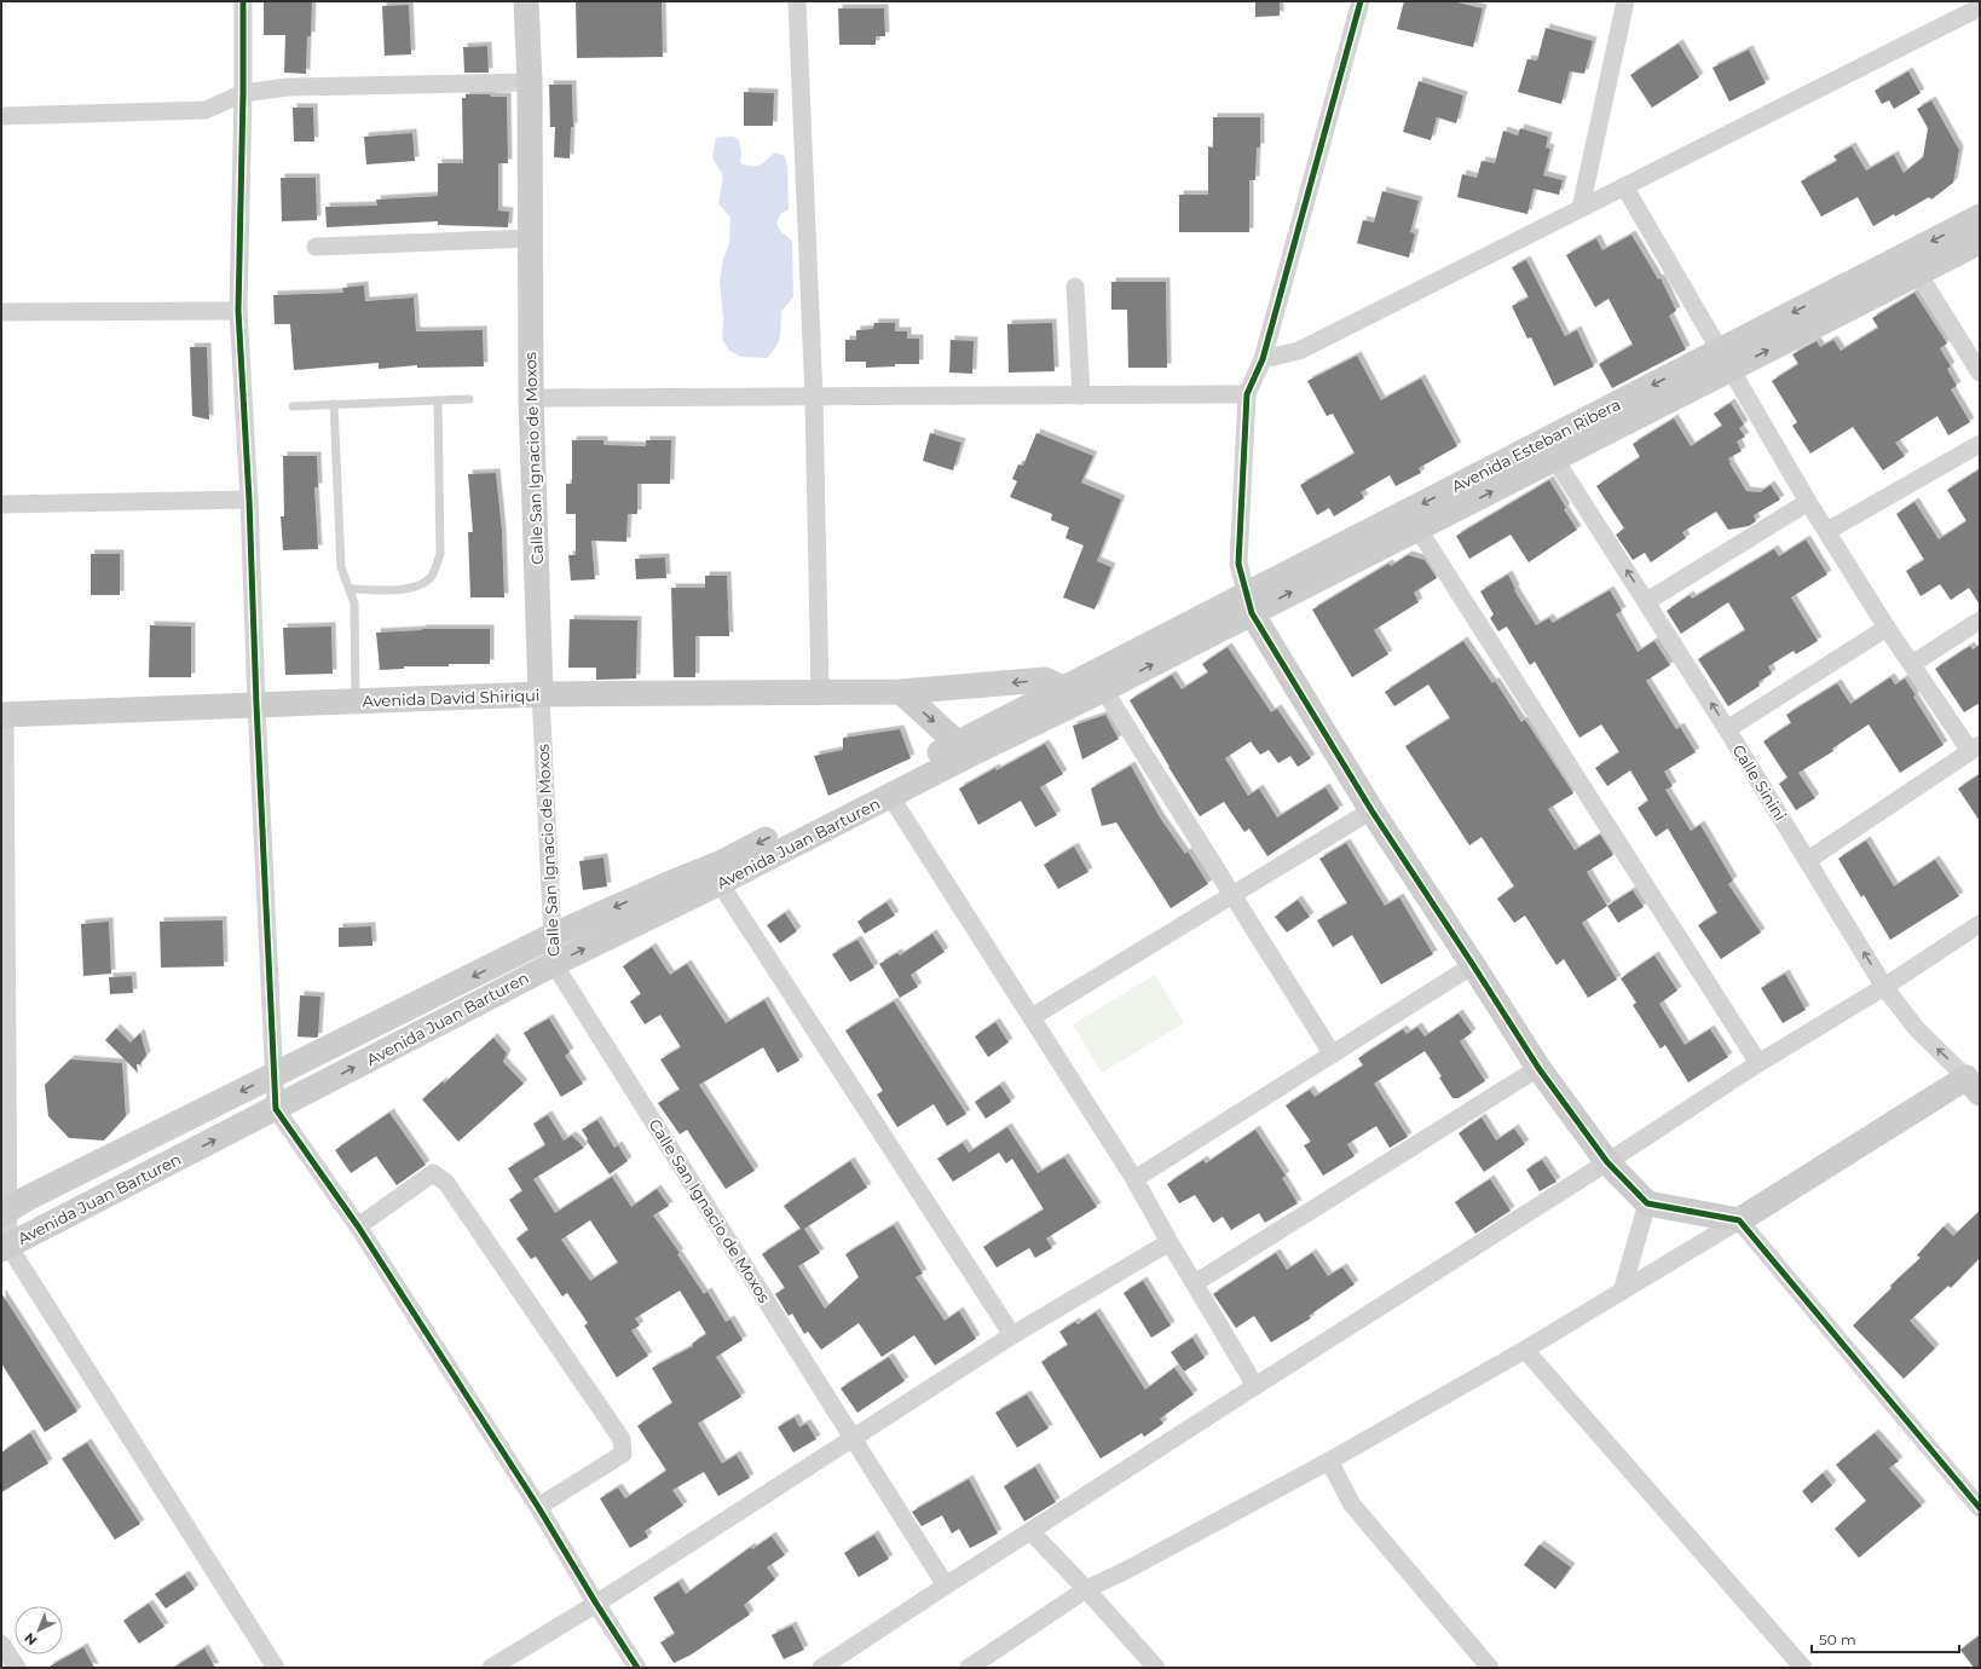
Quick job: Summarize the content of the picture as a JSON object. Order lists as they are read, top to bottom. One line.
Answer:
{"streets":{"street":["Avenida Esteban Ribera","Calle San Ignacio de Moxos","Avenida David Shiriqui","Calle Sinini","Avenida Juan Barturen"]},"crossings":[["Avenida Esteban Ribera","Calle Sinini"],["Avenida Esteban Ribera","Avenida Juan Barturen"],["Calle San Ignacio de Moxos","Avenida David Shiriqui"],["Calle San Ignacio de Moxos","Avenida Juan Barturen"],["Avenida David Shiriqui","Avenida Juan Barturen"]],"scale_bar":"50 m","north":"bottom left"}
